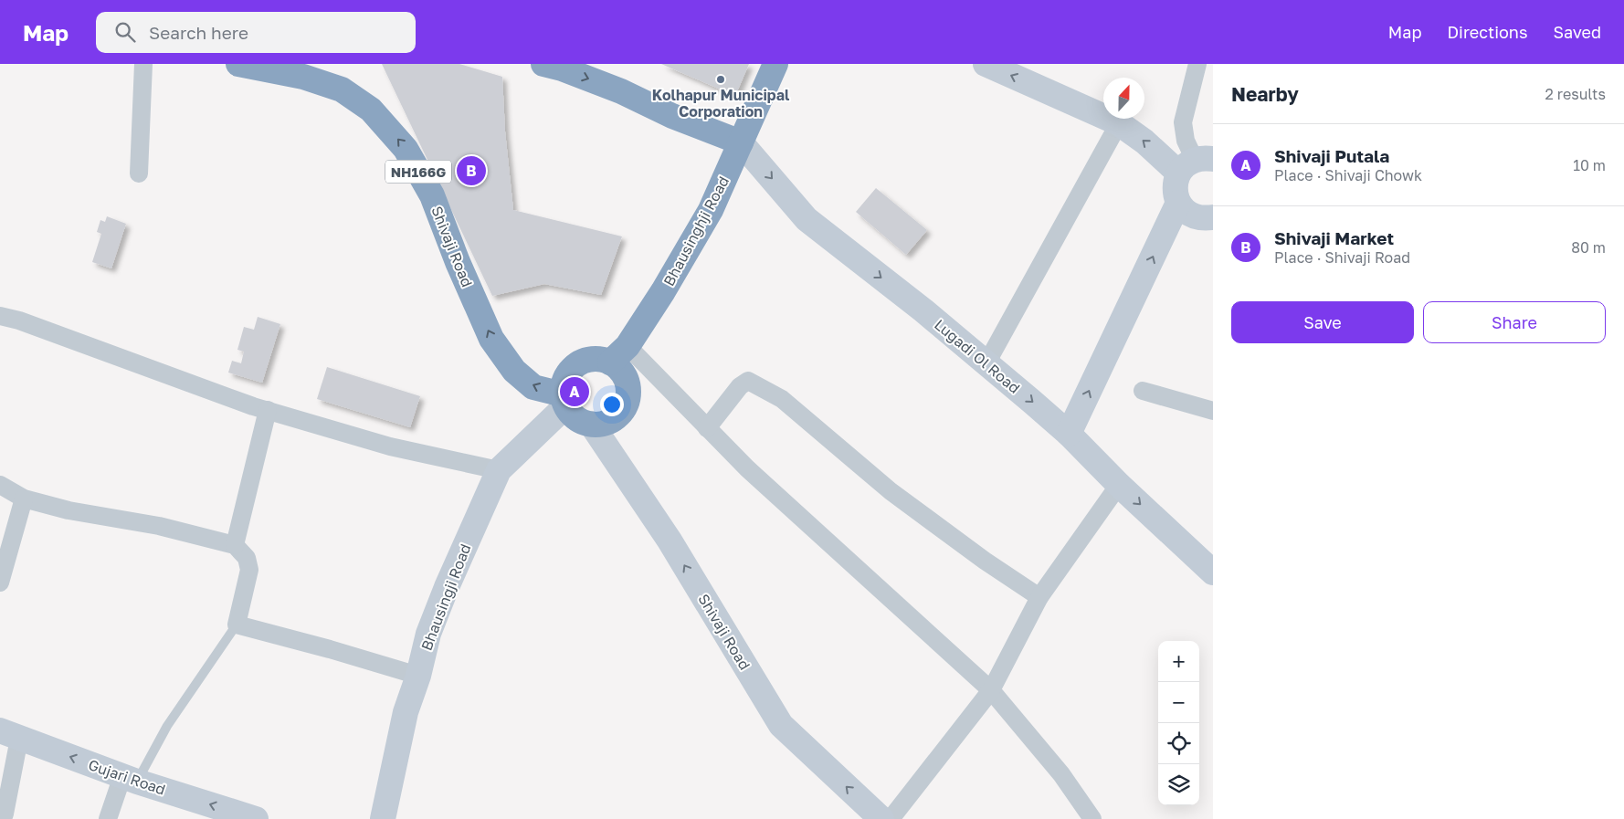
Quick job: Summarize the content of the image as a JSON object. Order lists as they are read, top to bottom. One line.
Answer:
{"streets":{"highway":["NH166G","Bhausinghji Road","Shivaji Road"],"street":["Lugadi Ol Road","Bhausingji Road","Gujari Road"]},"crossings":[["Bhausinghji Road","Shivaji Road"],["Bhausinghji Road","Lugadi Ol Road"],["Bhausinghji Road","Bhausingji Road"],["Shivaji Road","Bhausingji Road"]],"one_way":["Shivaji Road","Lugadi Ol Road","Gujari Road"],"places":["Kolhapur Municipal Corporation"],"north":"top","page":{"header":"Map","search":"Search here","nav":["Map","Directions","Saved"],"heading":["Nearby","2 results"],"list":[{"mark":"A","name":"Shivaji Putala","note":"Place · Shivaji Chowk","value":"10 m"},{"mark":"B","name":"Shivaji Market","note":"Place · Shivaji Road","value":"80 m"}],"pins":["B","A"],"buttons":["Save","Share"],"map_buttons":["+","−"]}}
